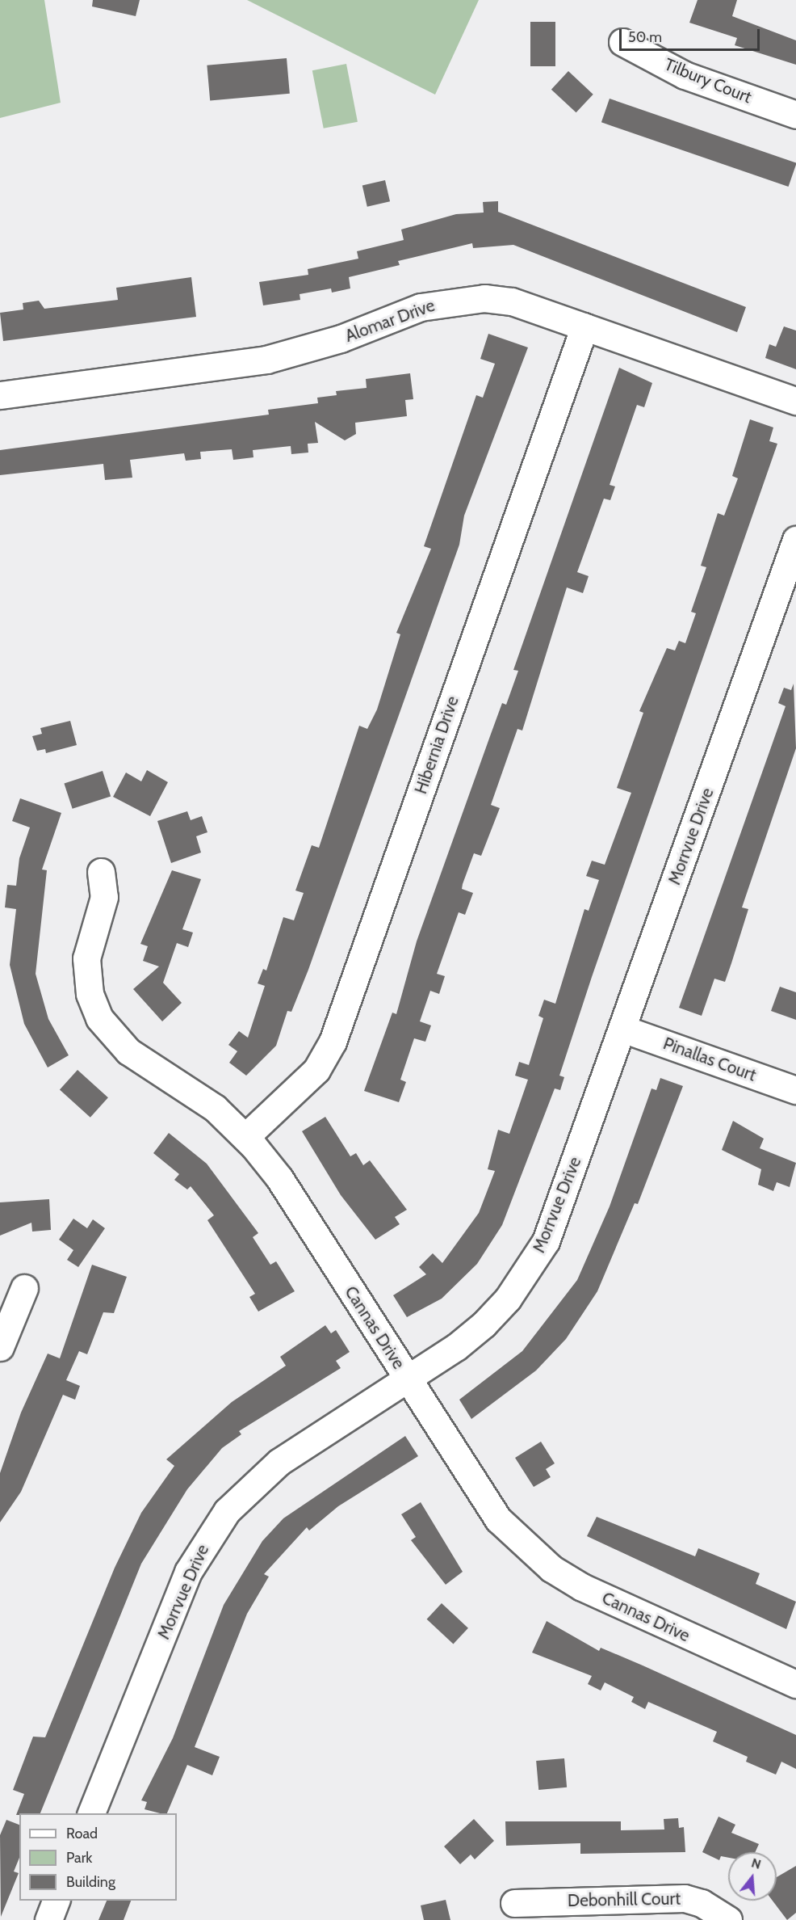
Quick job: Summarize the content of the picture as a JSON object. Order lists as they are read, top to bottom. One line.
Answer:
{"streets":{"street":["Tilbury Court","Alomar Drive","Hibernia Drive","Morrvue Drive","Pinallas Court","Cannas Drive","Debonhill Court"]},"crossings":[["Alomar Drive","Hibernia Drive"],["Hibernia Drive","Cannas Drive"],["Morrvue Drive","Pinallas Court"],["Morrvue Drive","Cannas Drive"]],"legend":["Road","Park","Building"],"scale_bar":"50 m","north":"top"}
